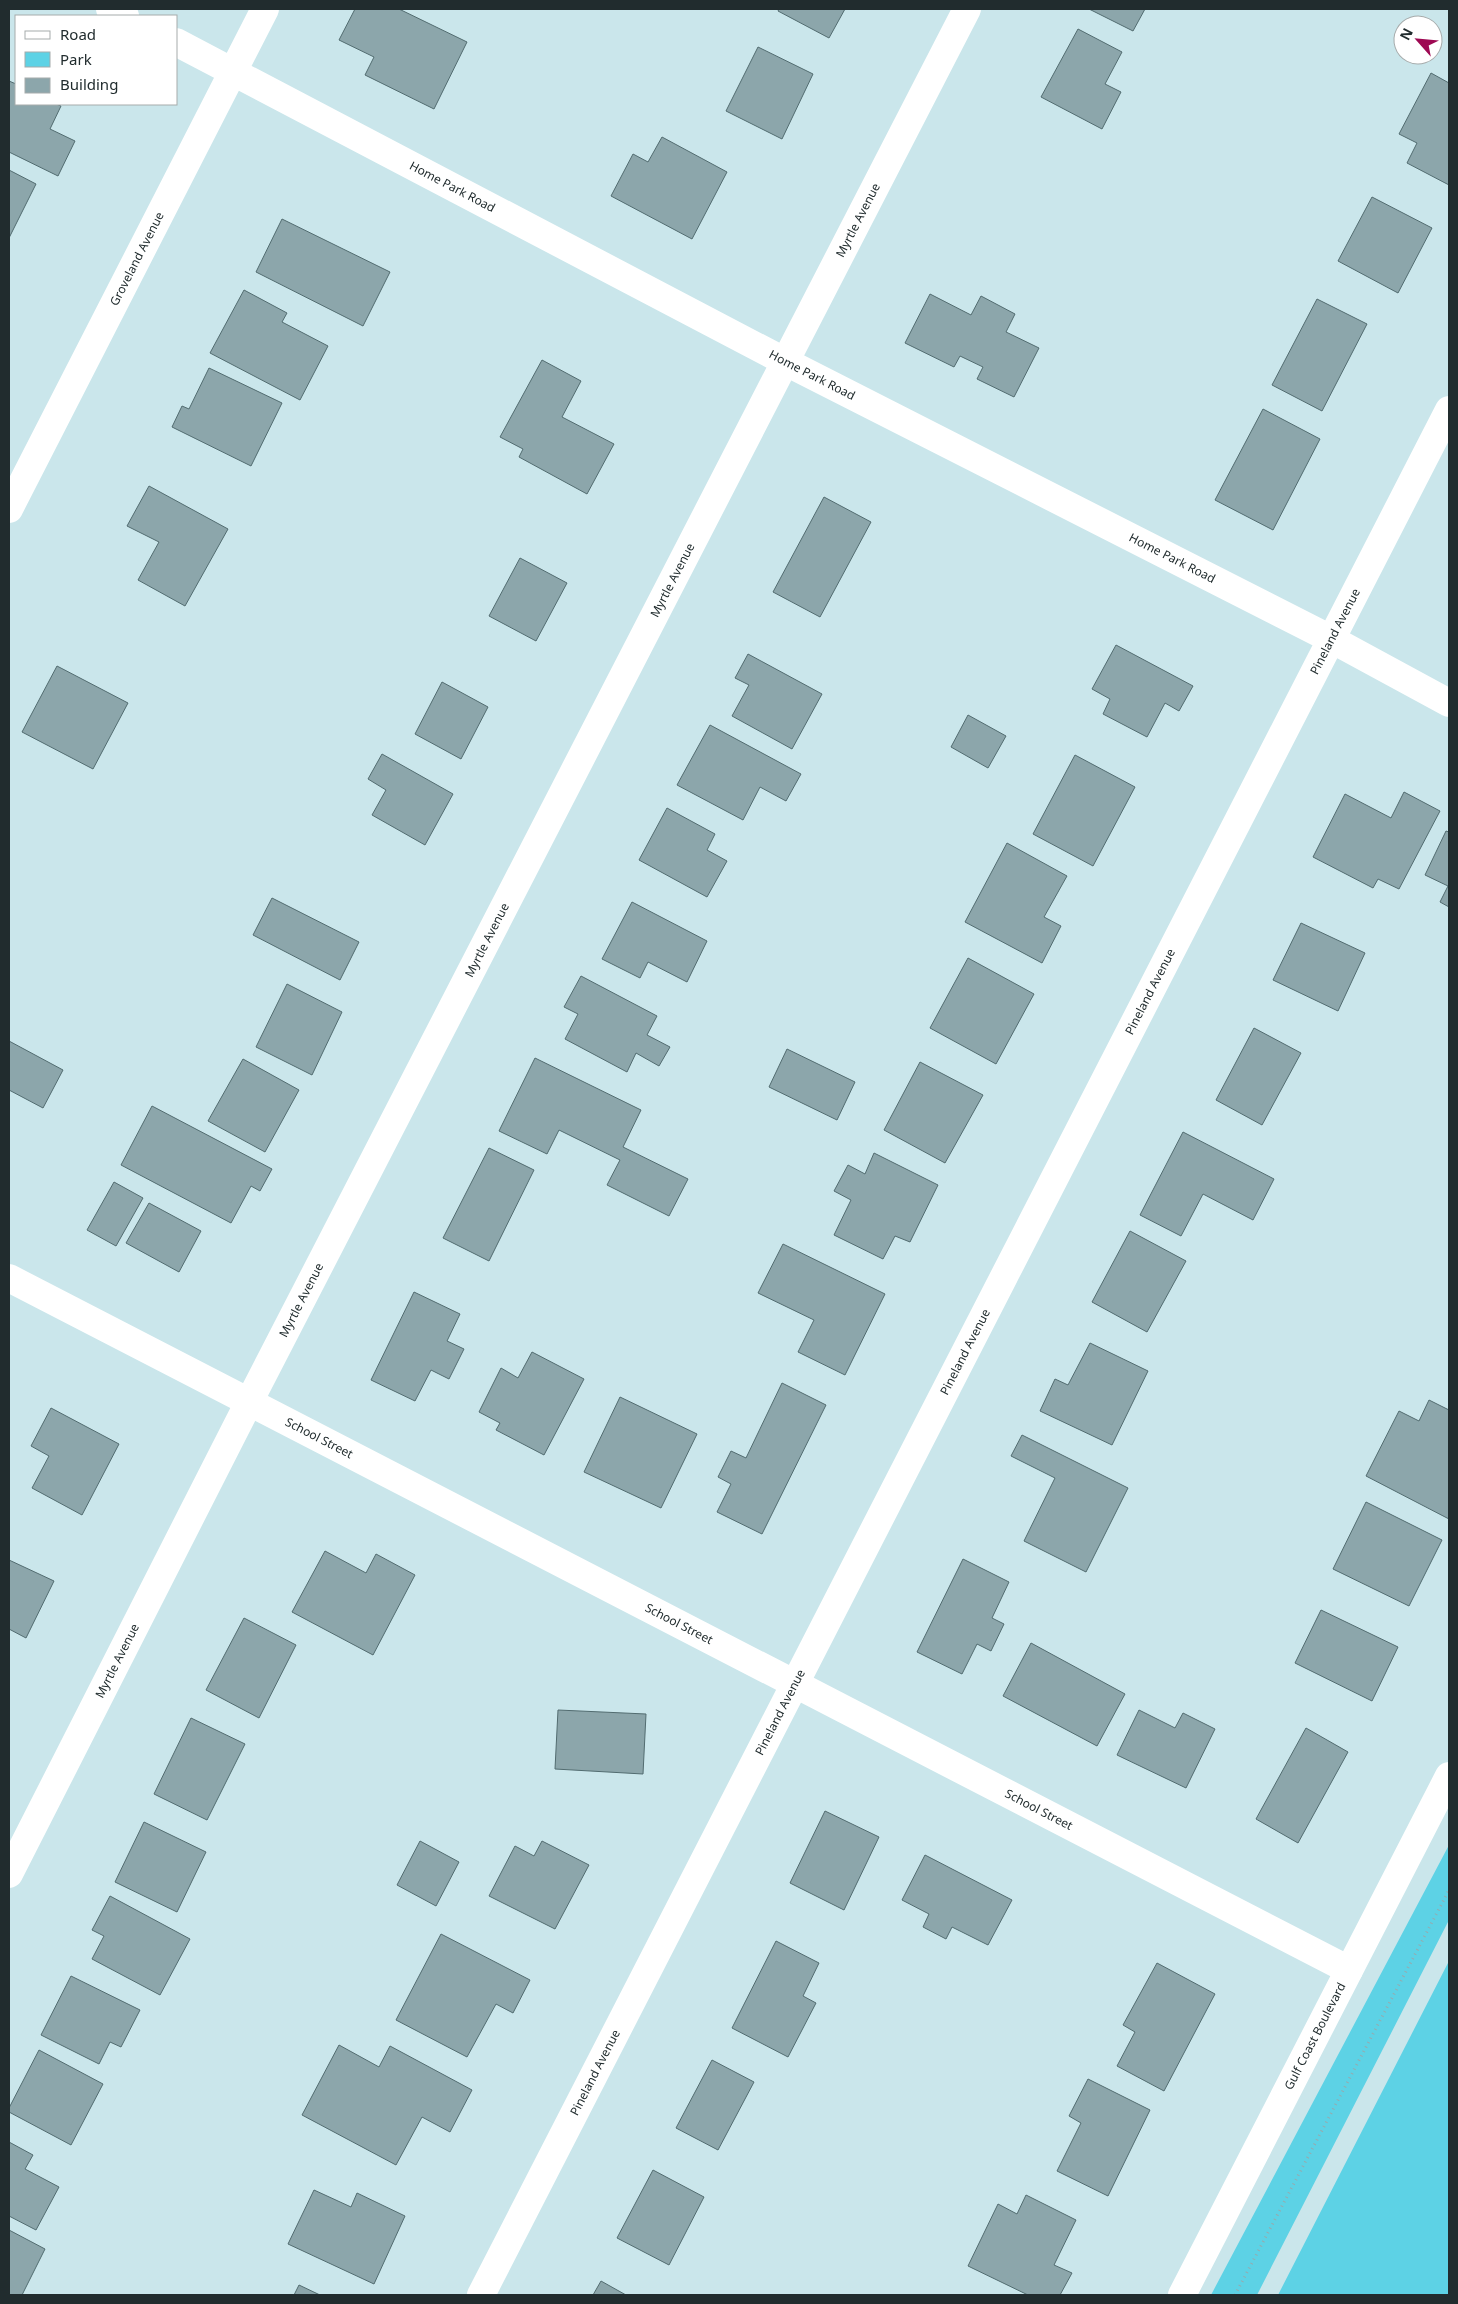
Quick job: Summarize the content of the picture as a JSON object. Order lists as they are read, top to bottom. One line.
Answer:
{"streets":{"street":["Home Park Road","Myrtle Avenue","Groveland Avenue","Pineland Avenue","School Street","Gulf Coast Boulevard"]},"crossings":[["Home Park Road","Myrtle Avenue"],["Home Park Road","Groveland Avenue"],["Home Park Road","Pineland Avenue"],["Myrtle Avenue","School Street"],["Pineland Avenue","School Street"],["School Street","Gulf Coast Boulevard"]],"legend":["Road","Park","Building"],"north":"top left"}
